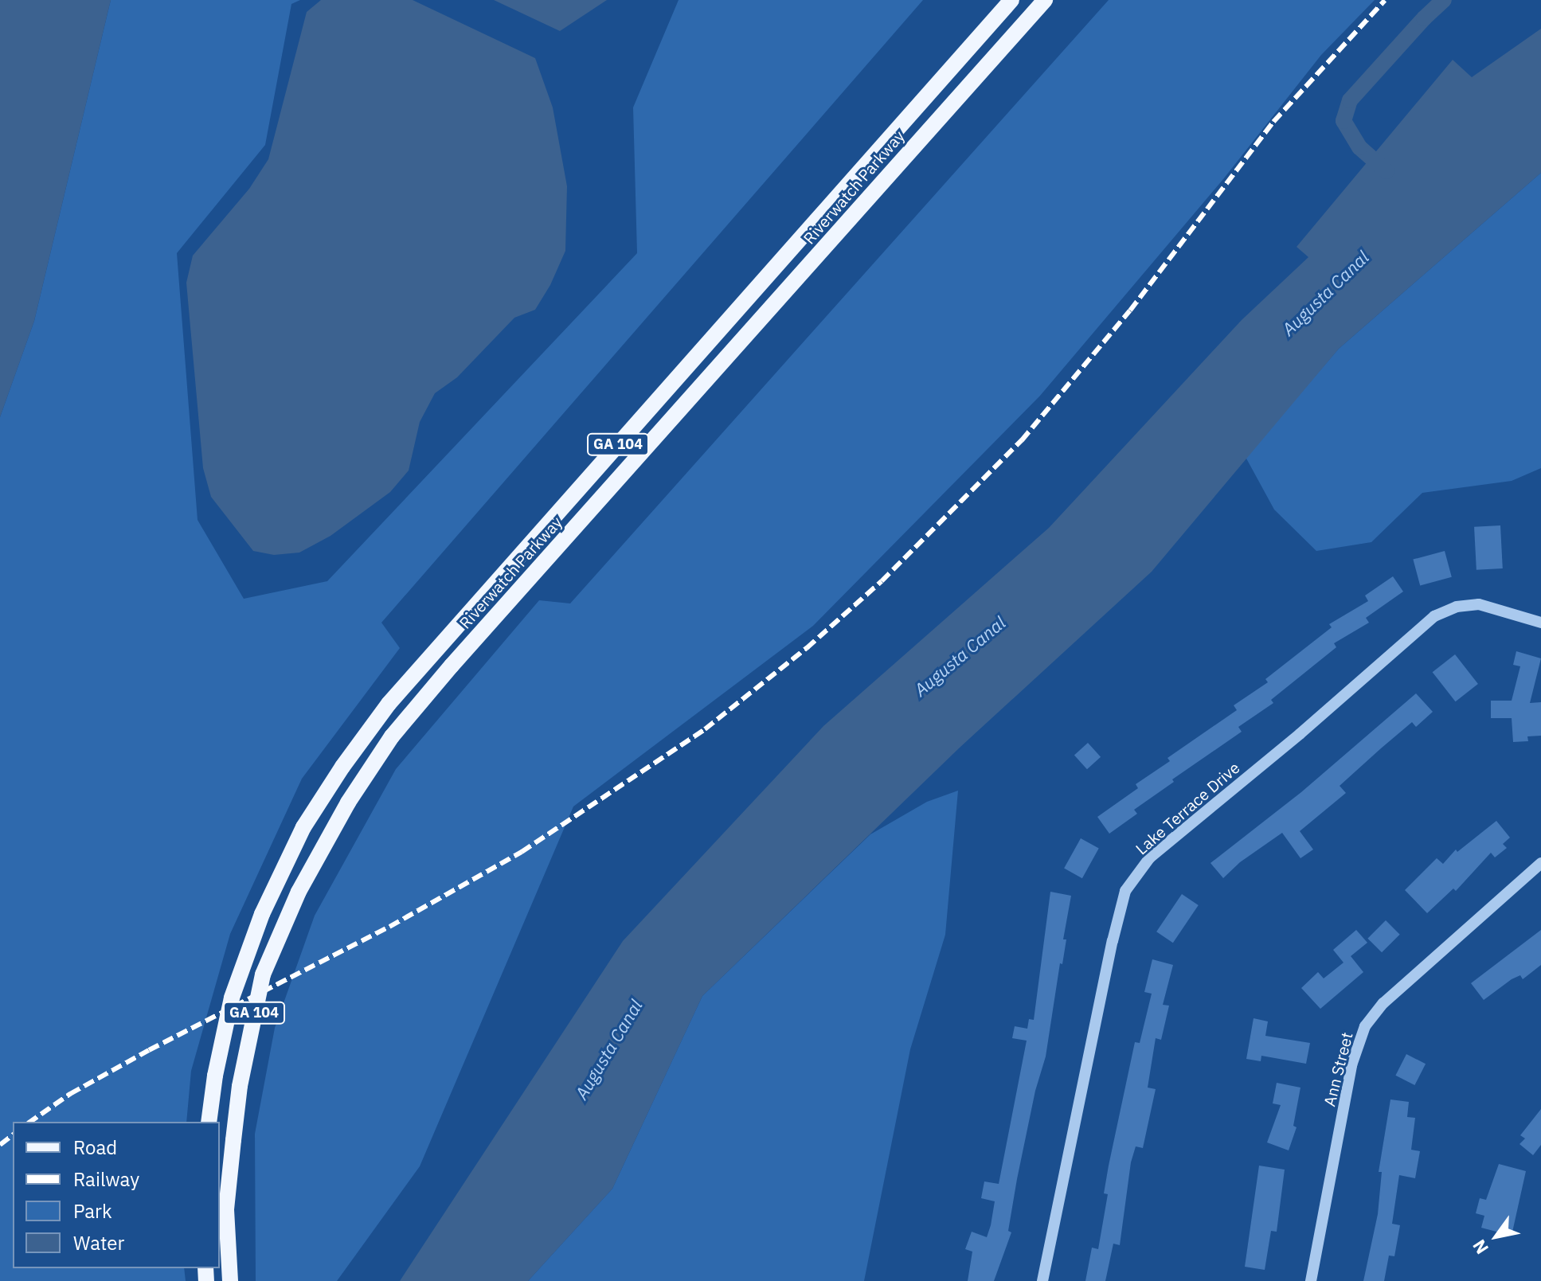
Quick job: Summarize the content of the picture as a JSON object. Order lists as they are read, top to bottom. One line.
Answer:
{"streets":{"main road":["Riverwatch Parkway","GA 104"],"street":["Lake Terrace Drive","Ann Street"]},"water":["Augusta Canal"],"legend":["Road","Railway","Park","Water"],"north":"bottom left"}
